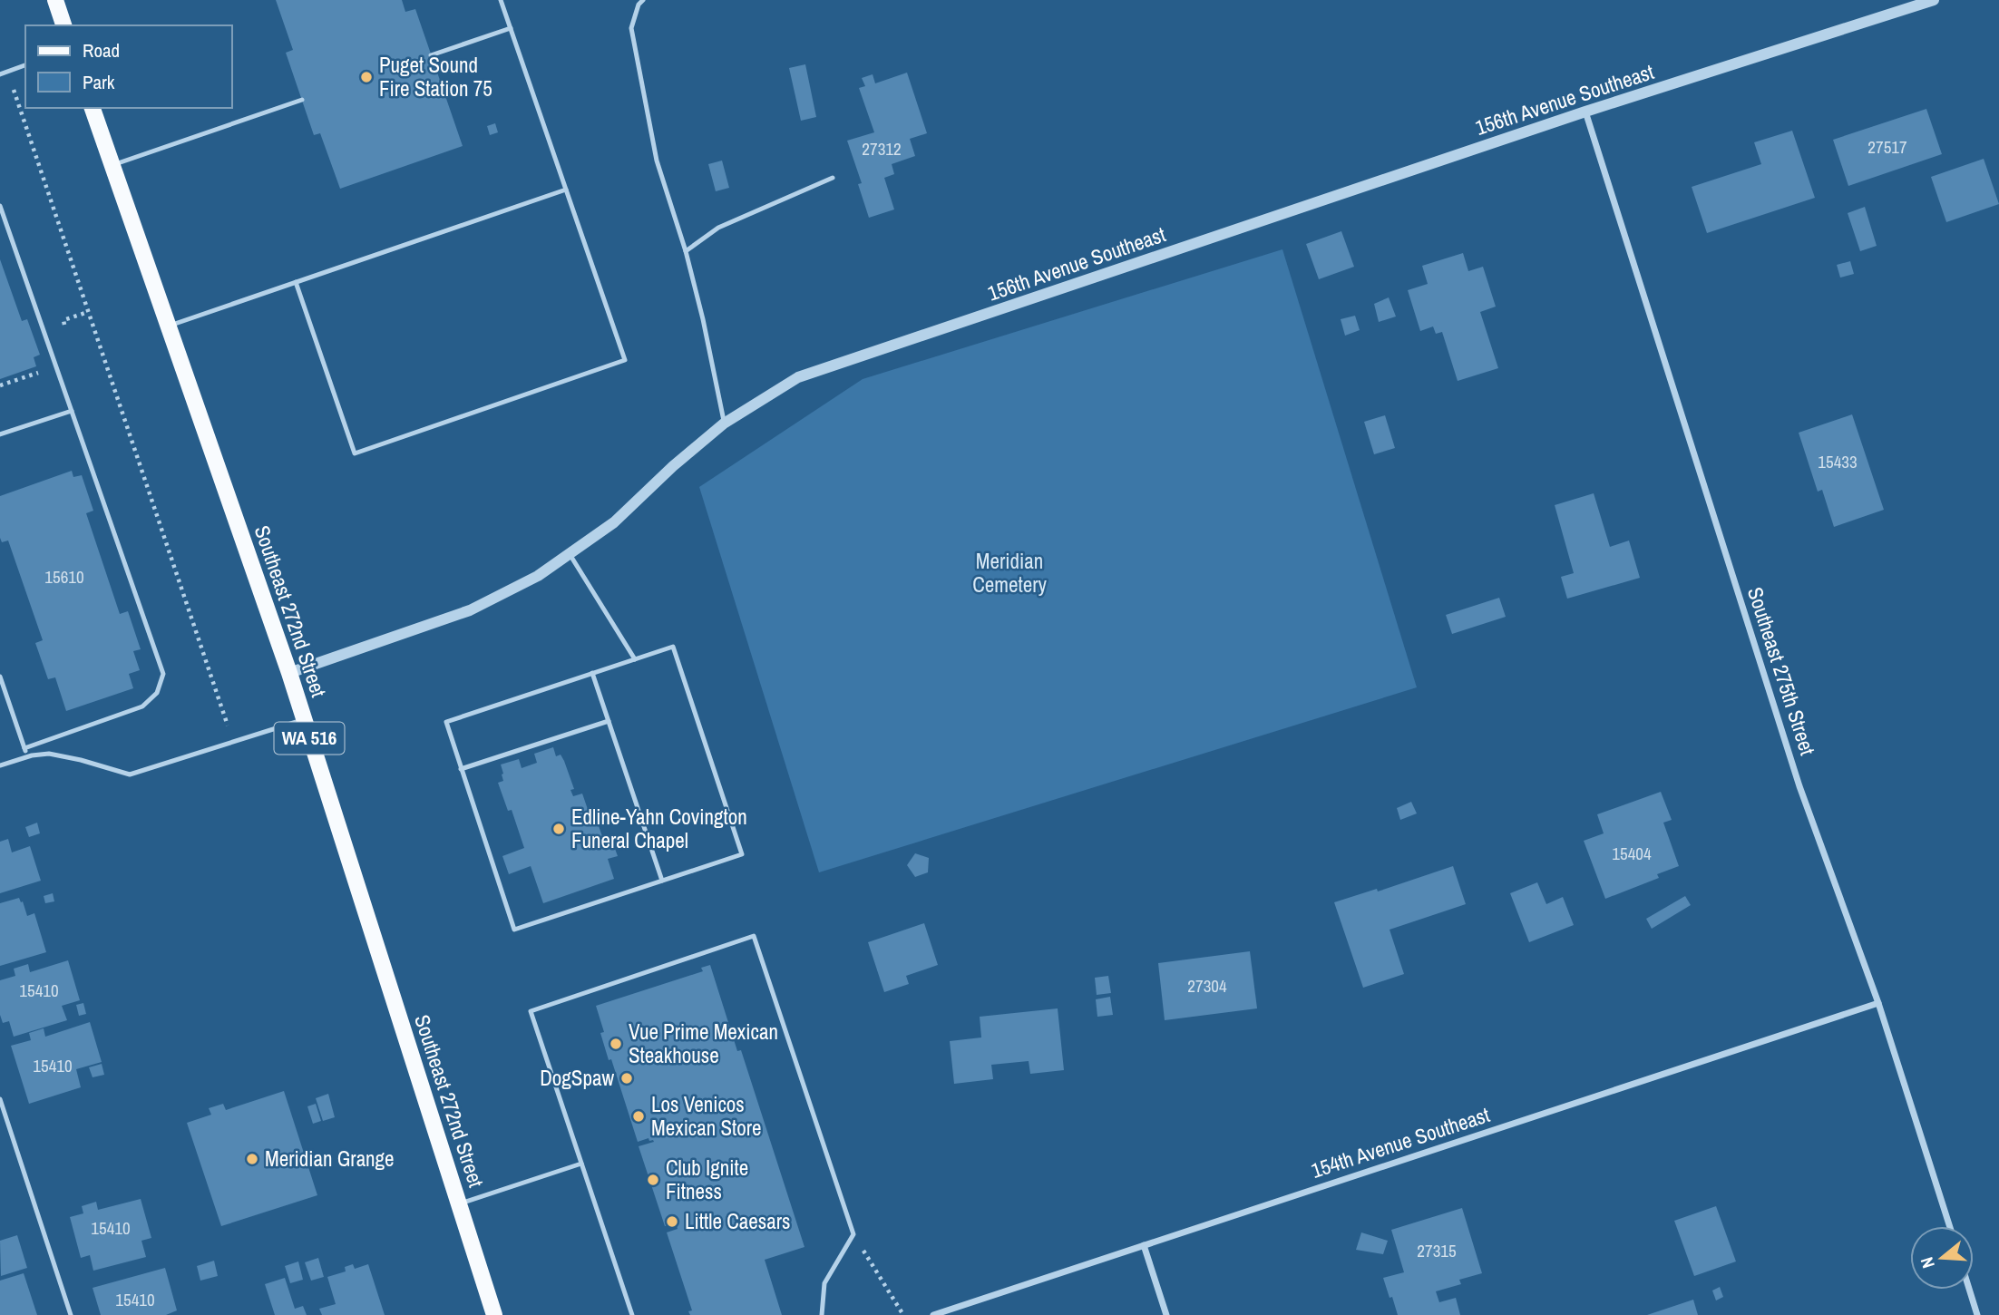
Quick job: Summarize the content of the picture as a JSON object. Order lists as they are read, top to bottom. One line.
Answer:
{"streets":{"main road":["Southeast 272nd Street","WA 516"],"street":["156th Avenue Southeast","Southeast 275th Street","154th Avenue Southeast"]},"crossings":[["156th Avenue Southeast","Southeast 272nd Street"],["156th Avenue Southeast","Southeast 275th Street"],["Southeast 275th Street","154th Avenue Southeast"]],"parks":["Meridian Cemetery"],"places":["Puget Sound Fire Station 75","Edline-Yahn Covington Funeral Chapel","Vue Prime Mexican Steakhouse","DogSpaw","Los Venicos Mexican Store","Meridian Grange","Club Ignite Fitness","Little Caesars"],"house_numbers":["27517","27312","15433","15610","15404","27304","15410","15410","15410","27315","15410"],"legend":["Road","Park"],"north":"left"}
